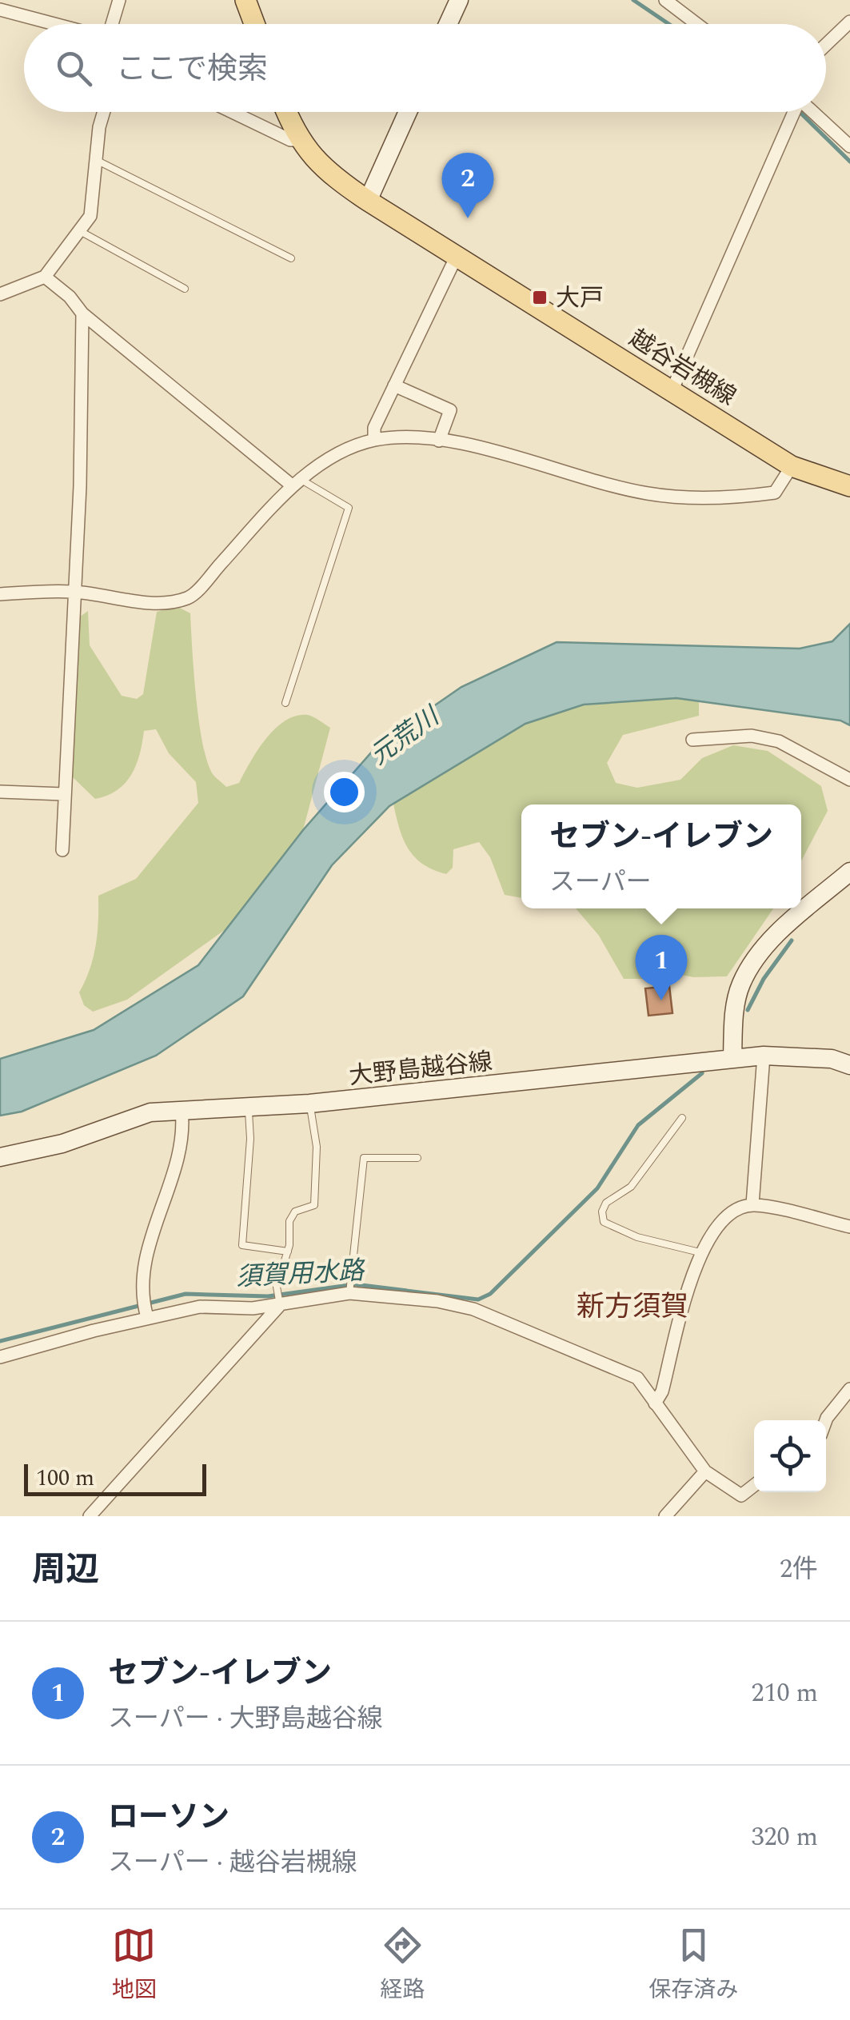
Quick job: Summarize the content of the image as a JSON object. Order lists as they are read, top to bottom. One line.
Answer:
{"streets":{"main road":["越谷岩槻線","大野島越谷線"]},"districts":["新方須賀"],"water":["元荒川","須賀用水路"],"places":{"transit":["大戸"]},"scale_bar":"100 m","page":{"search":"ここで検索","pins":["2","1"],"popup":["セブン-イレブン","スーパー"],"scale":"100 m","heading":["周辺","2件"],"list":[{"mark":"1","name":"セブン-イレブン","note":"スーパー · 大野島越谷線","value":"210 m"},{"mark":"2","name":"ローソン","note":"スーパー · 越谷岩槻線","value":"320 m"}],"nav":["地図","経路","保存済み"]}}
